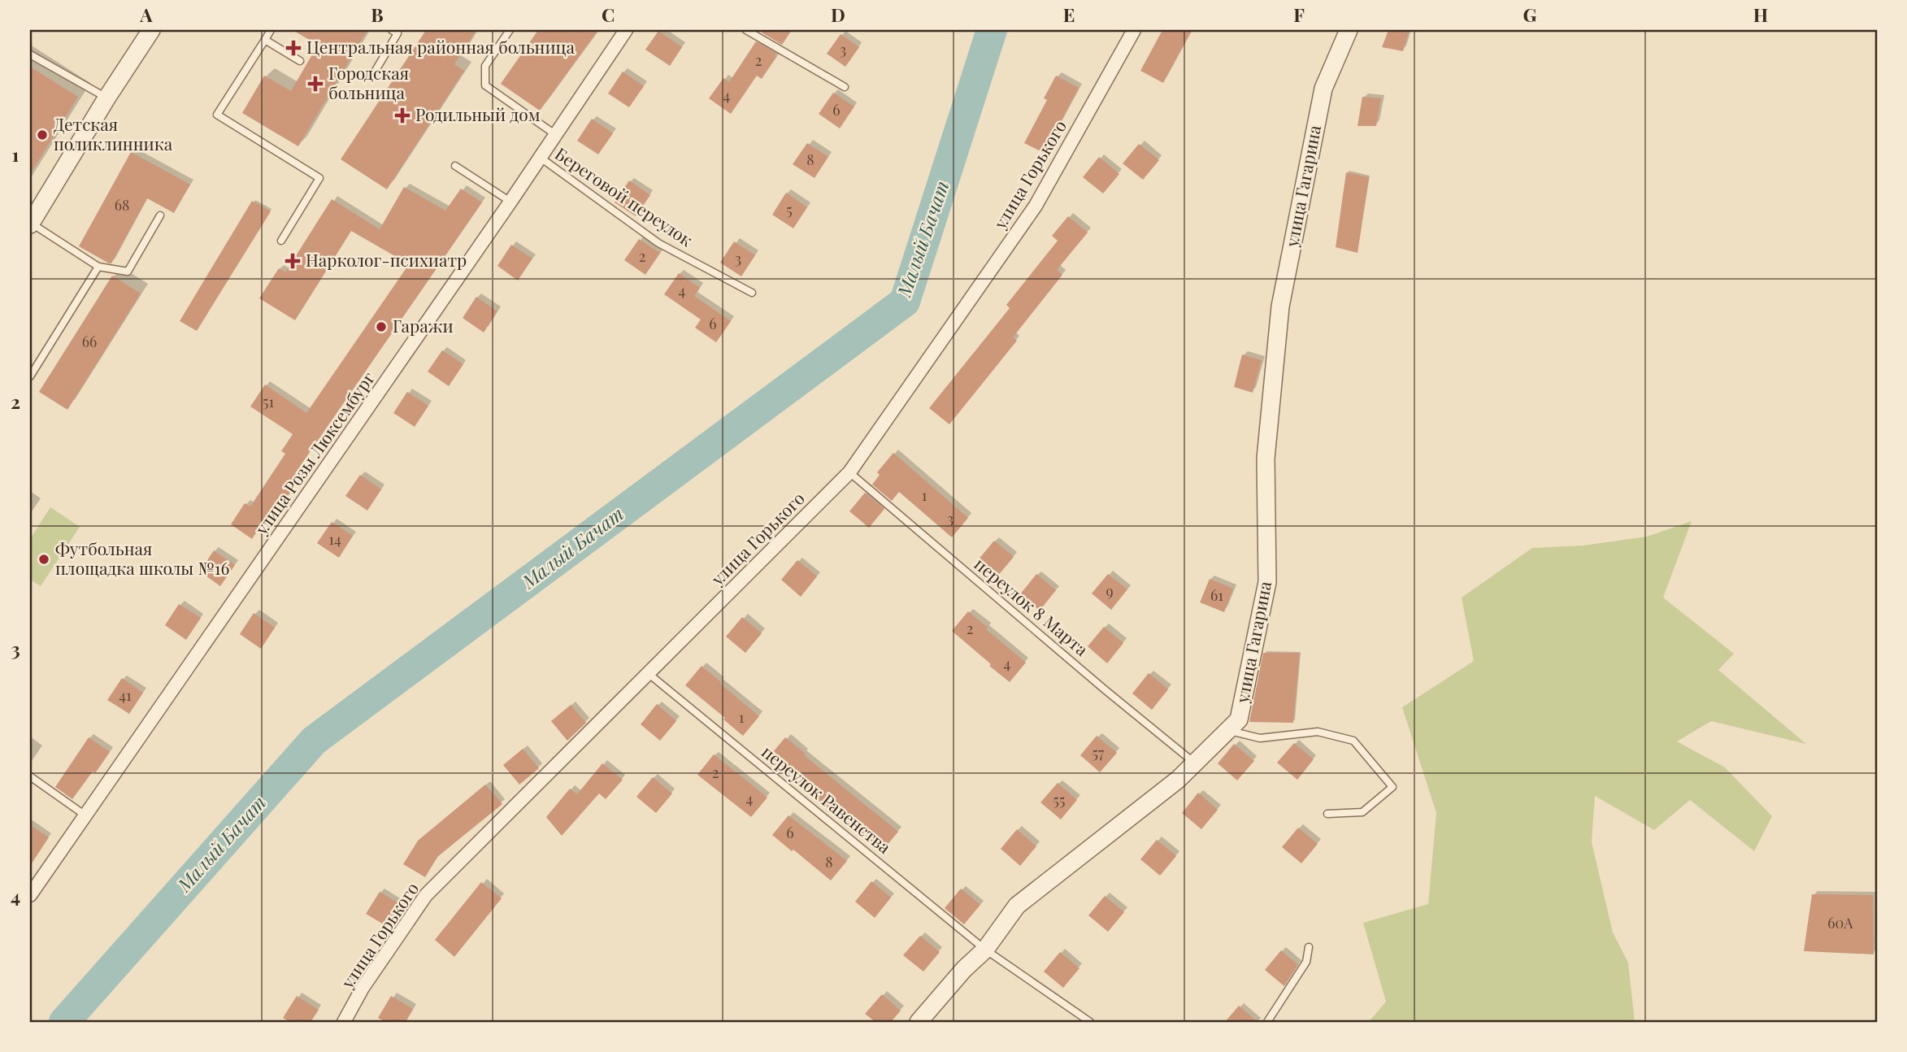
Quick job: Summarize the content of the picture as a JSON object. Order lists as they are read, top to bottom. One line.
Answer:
{"streets":{"street":["улица Горького","улица Гагарина","улица Розы Люксембург"],"lane":["Береговой переулок","переулок 8 Марта","переулок Равенства"]},"crossings":[["улица Горького","переулок 8 Марта"],["улица Горького","переулок Равенства"],["улица Гагарина","переулок 8 Марта"],["улица Гагарина","переулок Равенства"],["Береговой переулок","улица Розы Люксембург"]],"water":["Малый Бачат"],"places":{"health":["Центральная районная больница","Городская больница","Родильный дом","Нарколог-психиатр"],"other":["Детская поликлинника","Гаражи","Футбольная площадка школы №16"]},"house_numbers":["3","2","4","6","8","68","5","2","3","4","6","66","51","1","3","14","9","61","2","4","41","1","57","2","4","55","6","8","60А"],"grid":{"columns":["A","B","C","D","E","F","G","H"],"rows":["1","2","3","4"]}}
